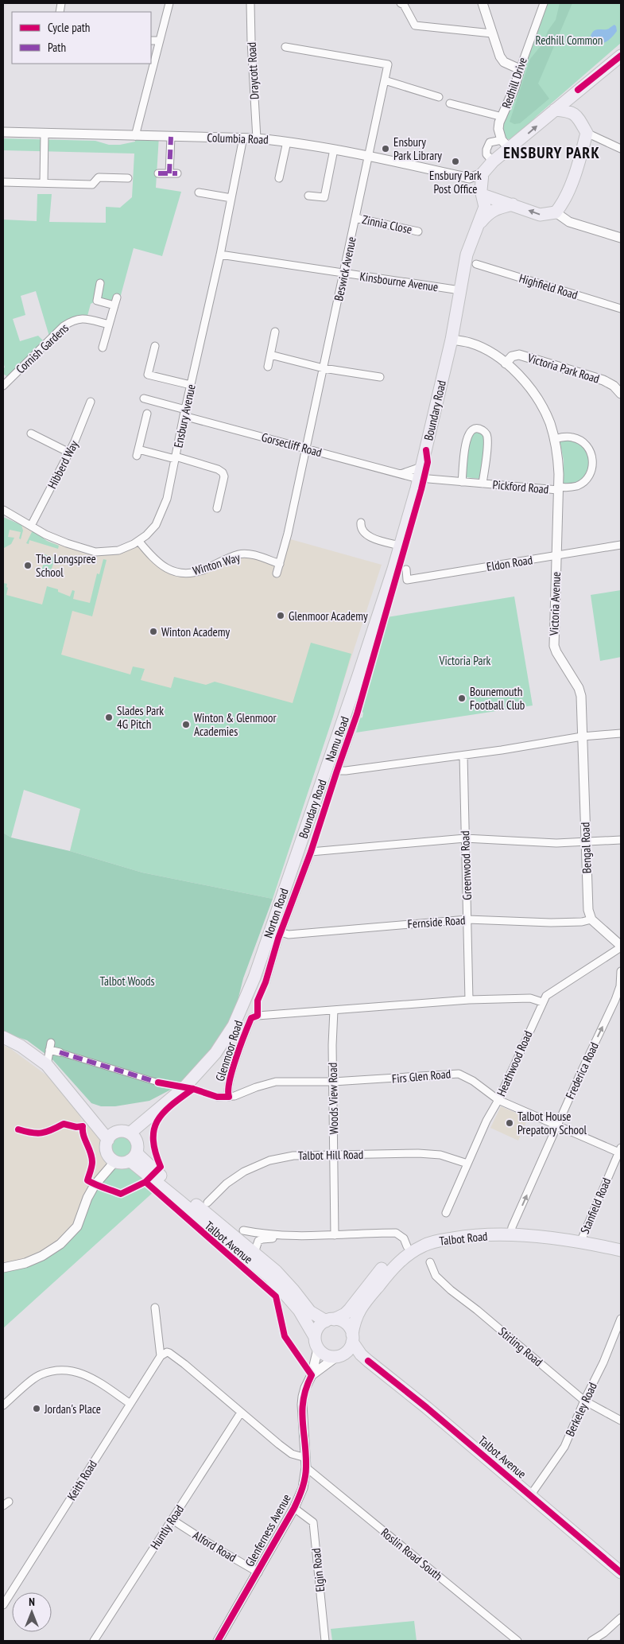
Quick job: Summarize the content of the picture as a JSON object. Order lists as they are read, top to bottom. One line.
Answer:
{"streets":{"main road":["Boundary Road","Talbot Road","Talbot Avenue"],"street":["Draycott Road","Redhill Drive","Columbia Road","Zinnia Close","Beswick Avenue","Kinsbourne Avenue","Highfield Road","Cornish Gardens","Victoria Park Road","Ensbury Avenue","Gorsecliff Road","Hibberd Way","Pickford Road","Eldon Road","Winton Way","Victoria Avenue","Namu Road","Bengal Road","Greenwood Road","Norton Road","Fernside Road","Glenmoor Road","Heathwood Road","Frederica Road","Firs Glen Road","Woods View Road","Talbot Hill Road","Stanfield Road","Stirling Road","Berkeley Road","Keith Road","Huntly Road","Glenferness Avenue","Alford Road","Roslin Road South","Elgin Road"]},"crossings":[["Draycott Road","Columbia Road"],["Columbia Road","Beswick Avenue"],["Columbia Road","Ensbury Avenue"],["Zinnia Close","Beswick Avenue"],["Beswick Avenue","Kinsbourne Avenue"],["Beswick Avenue","Gorsecliff Road"],["Beswick Avenue","Winton Way"],["Kinsbourne Avenue","Boundary Road"],["Kinsbourne Avenue","Ensbury Avenue"],["Victoria Park Road","Victoria Avenue"],["Boundary Road","Gorsecliff Road"],["Boundary Road","Pickford Road"],["Boundary Road","Victoria Avenue"],["Boundary Road","Talbot Avenue"],["Ensbury Avenue","Gorsecliff Road"],["Ensbury Avenue","Hibberd Way"],["Ensbury Avenue","Winton Way"],["Gorsecliff Road","Pickford Road"],["Pickford Road","Victoria Avenue"],["Eldon Road","Victoria Avenue"],["Victoria Avenue","Namu Road"],["Victoria Avenue","Bengal Road"],["Namu Road","Bengal Road"],["Namu Road","Greenwood Road"],["Bengal Road","Norton Road"],["Bengal Road","Fernside Road"],["Greenwood Road","Norton Road"],["Greenwood Road","Fernside Road"],["Greenwood Road","Glenmoor Road"],["Norton Road","Fernside Road"],["Glenmoor Road","Heathwood Road"],["Glenmoor Road","Firs Glen Road"],["Glenmoor Road","Woods View Road"],["Heathwood Road","Firs Glen Road"],["Heathwood Road","Talbot Hill Road"],["Frederica Road","Firs Glen Road"],["Frederica Road","Talbot Road"],["Firs Glen Road","Woods View Road"],["Firs Glen Road","Stanfield Road"],["Woods View Road","Talbot Hill Road"],["Stanfield Road","Talbot Road"],["Talbot Road","Talbot Avenue"],["Talbot Road","Glenferness Avenue"],["Talbot Avenue","Berkeley Road"],["Talbot Avenue","Glenferness Avenue"],["Stirling Road","Berkeley Road"],["Keith Road","Roslin Road South"],["Huntly Road","Alford Road"],["Huntly Road","Roslin Road South"],["Glenferness Avenue","Alford Road"],["Glenferness Avenue","Roslin Road South"],["Glenferness Avenue","Elgin Road"]],"one_way":["Frederica Road"],"districts":["ENSBURY PARK"],"parks":["Redhill Common","Victoria Park","Talbot Woods"],"places":["Ensbury Park Library","Ensbury Park Post Office","The Longspree School","Glenmoor Academy","Winton Academy","Bounemouth Football Club","Slades Park 4G Pitch","Winton & Glenmoor Academies","Talbot House Prepatory School","Jordan's Place"],"legend":["Cycle path","Path"],"north":"top"}
